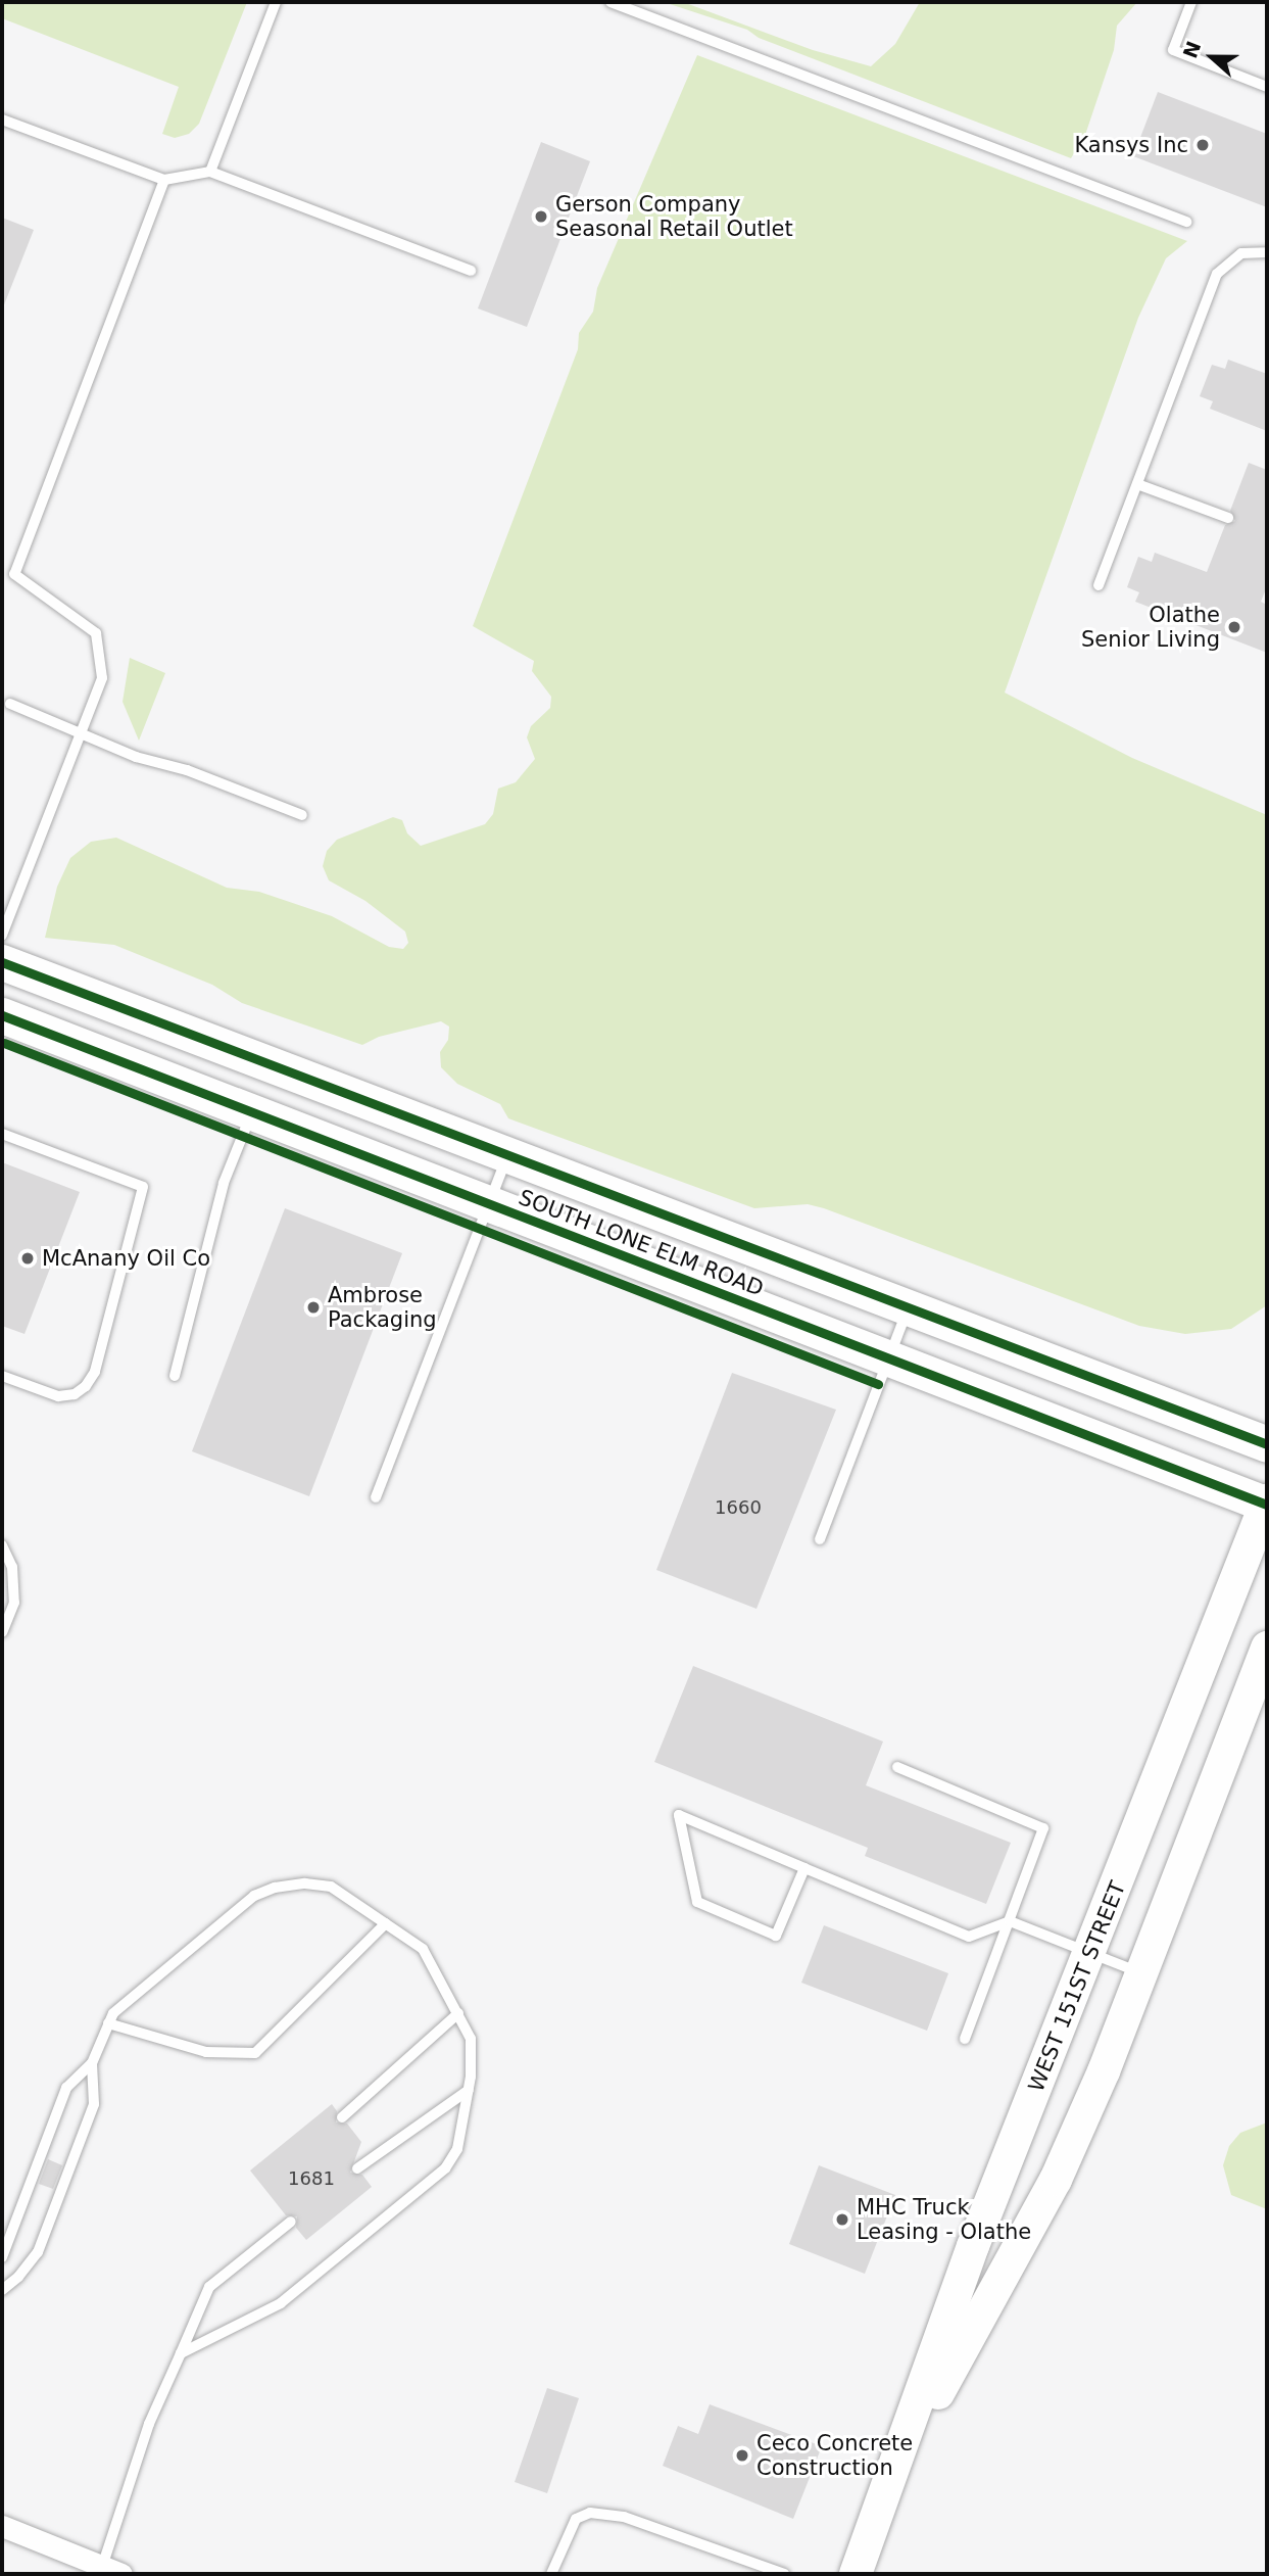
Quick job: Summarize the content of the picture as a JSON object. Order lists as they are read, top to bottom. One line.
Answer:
{"streets":{"main road":["SOUTH LONE ELM ROAD"],"street":["WEST 151ST STREET"]},"crossings":[["SOUTH LONE ELM ROAD","WEST 151ST STREET"]],"places":["Kansys Inc","Gerson Company Seasonal Retail Outlet","Olathe Senior Living","McAnany Oil Co","Ambrose Packaging","MHC Truck Leasing - Olathe","Ceco Concrete Construction"],"house_numbers":["1660","1681"],"north":"left"}
